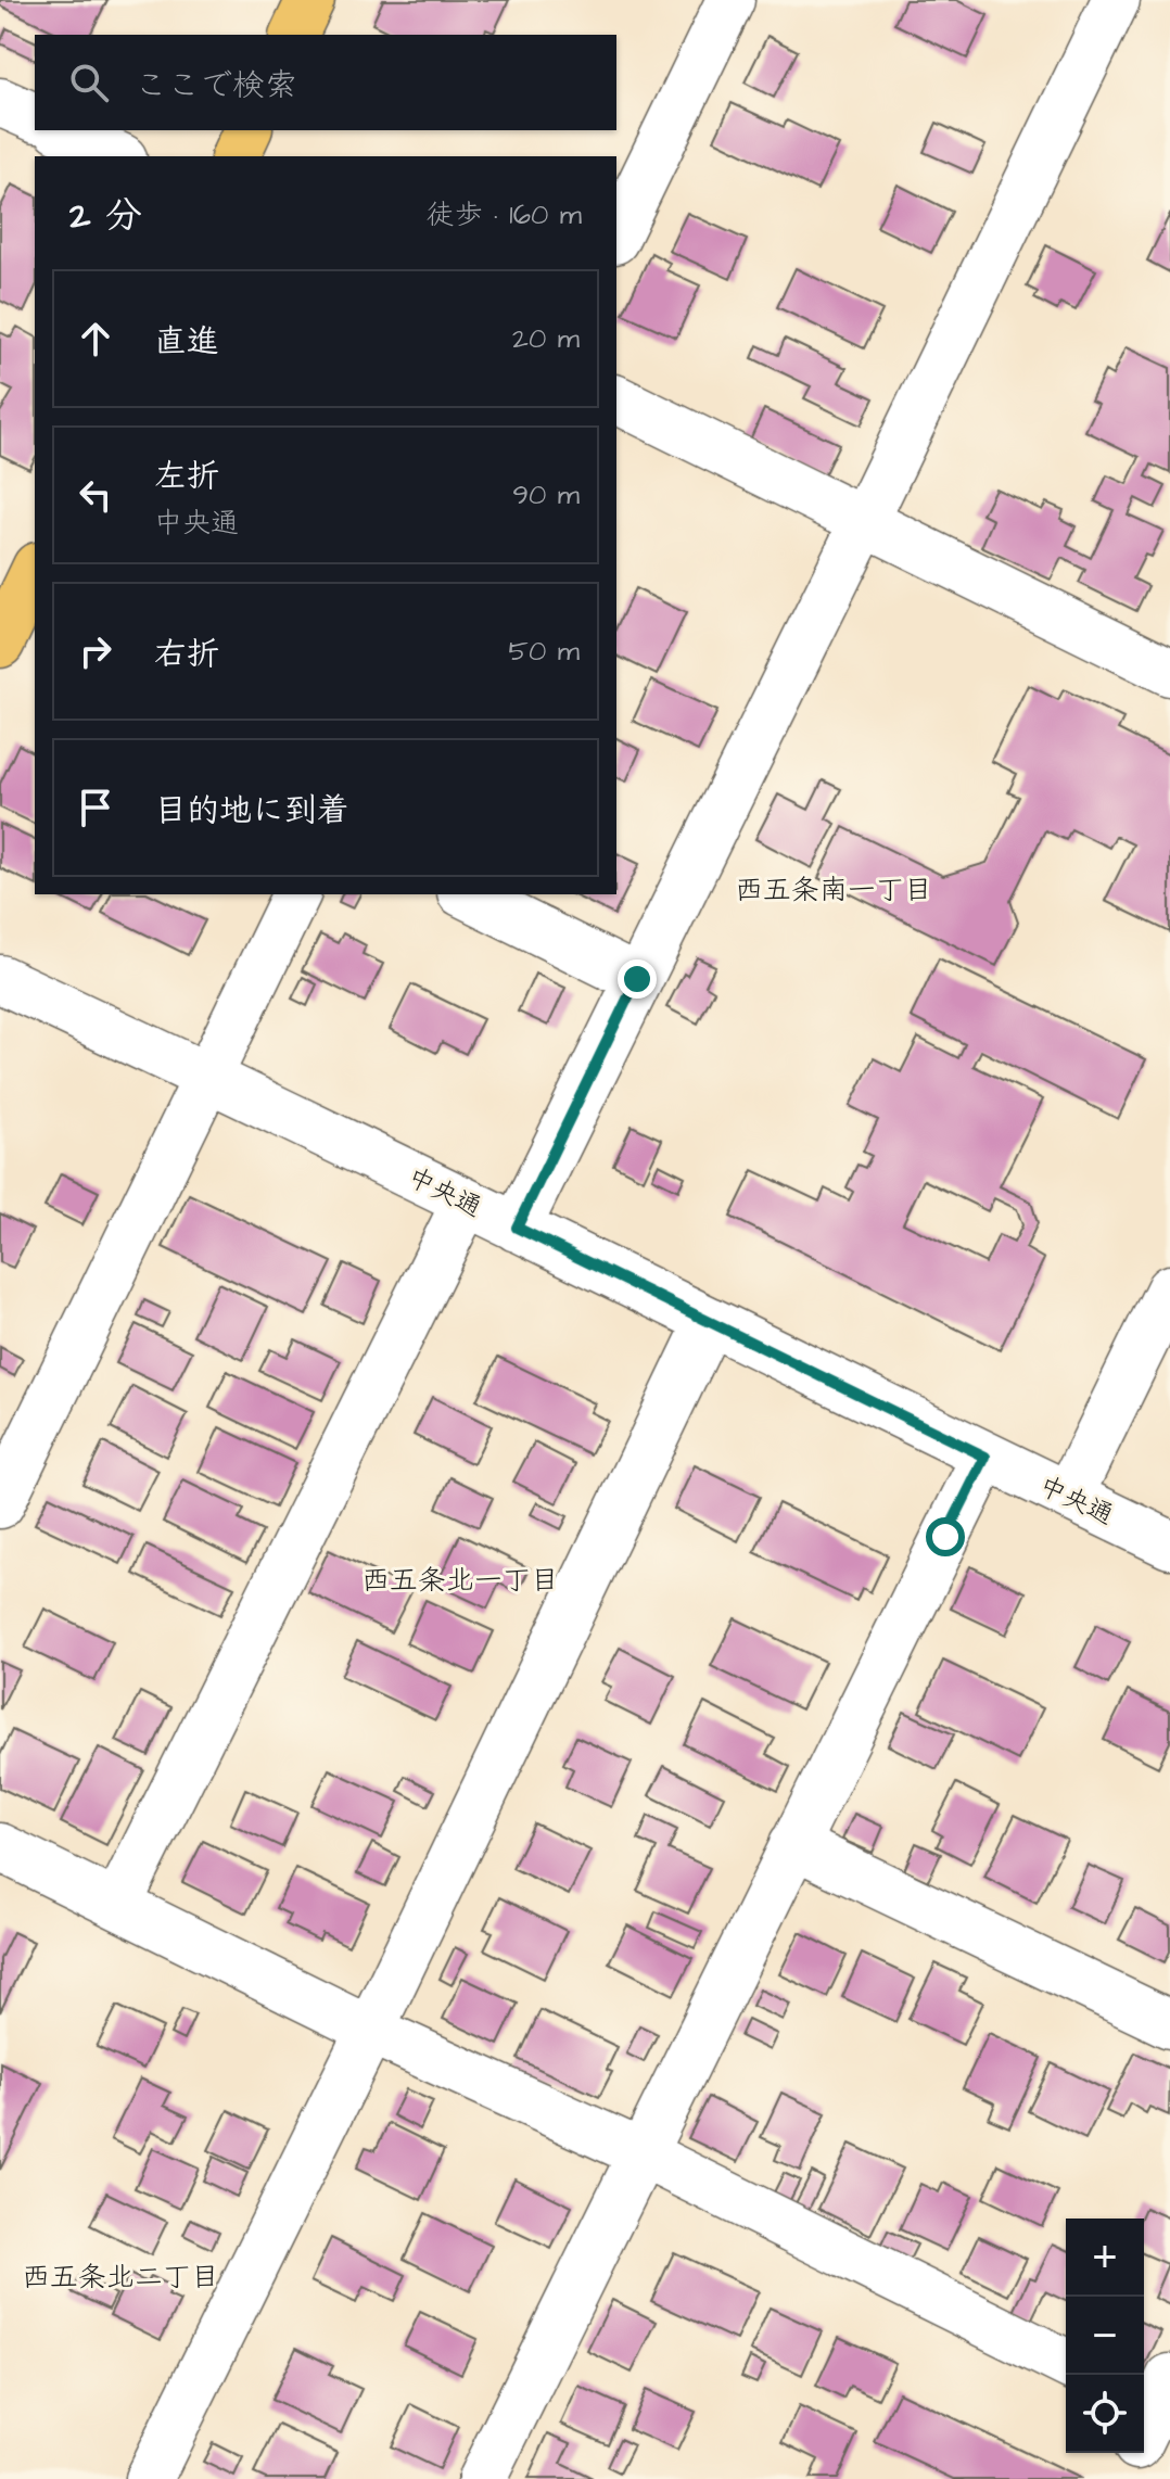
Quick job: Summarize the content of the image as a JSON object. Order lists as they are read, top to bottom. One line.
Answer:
{"streets":{"street":["中央通"]},"districts":["西五条南一丁目","西五条北一丁目","西五条北二丁目"],"page":{"search":"ここで検索","heading":["2 分","徒歩 · 160 m"],"list":[["直進","20 m"],["左折","中央通","90 m"],["右折","50 m"],"目的地に到着"],"map_buttons":["+","−"]}}
